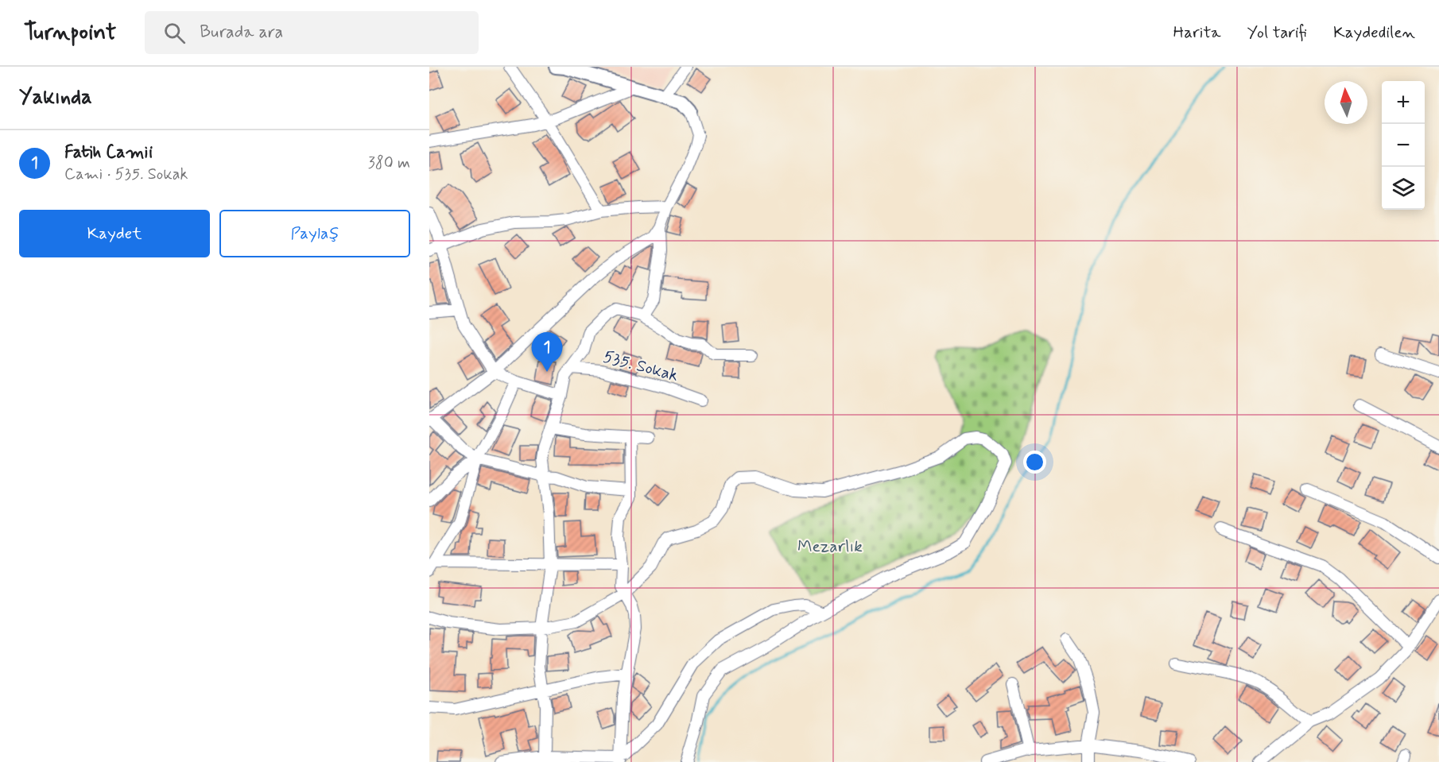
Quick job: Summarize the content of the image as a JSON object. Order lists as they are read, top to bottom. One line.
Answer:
{"streets":{"street":["535. Sokak"]},"parks":["Mezarlık"],"north":"top","page":{"header":"Turnpoint","search":"Burada ara","nav":["Harita","Yol tarifi","Kaydedilen"],"heading":"Yakında","map_buttons":["+","−"],"list":[{"mark":"1","name":"Fatih Camii","note":"Cami · 535. Sokak","value":"380 m"}],"buttons":["Kaydet","Paylaş"],"pins":"1"}}
